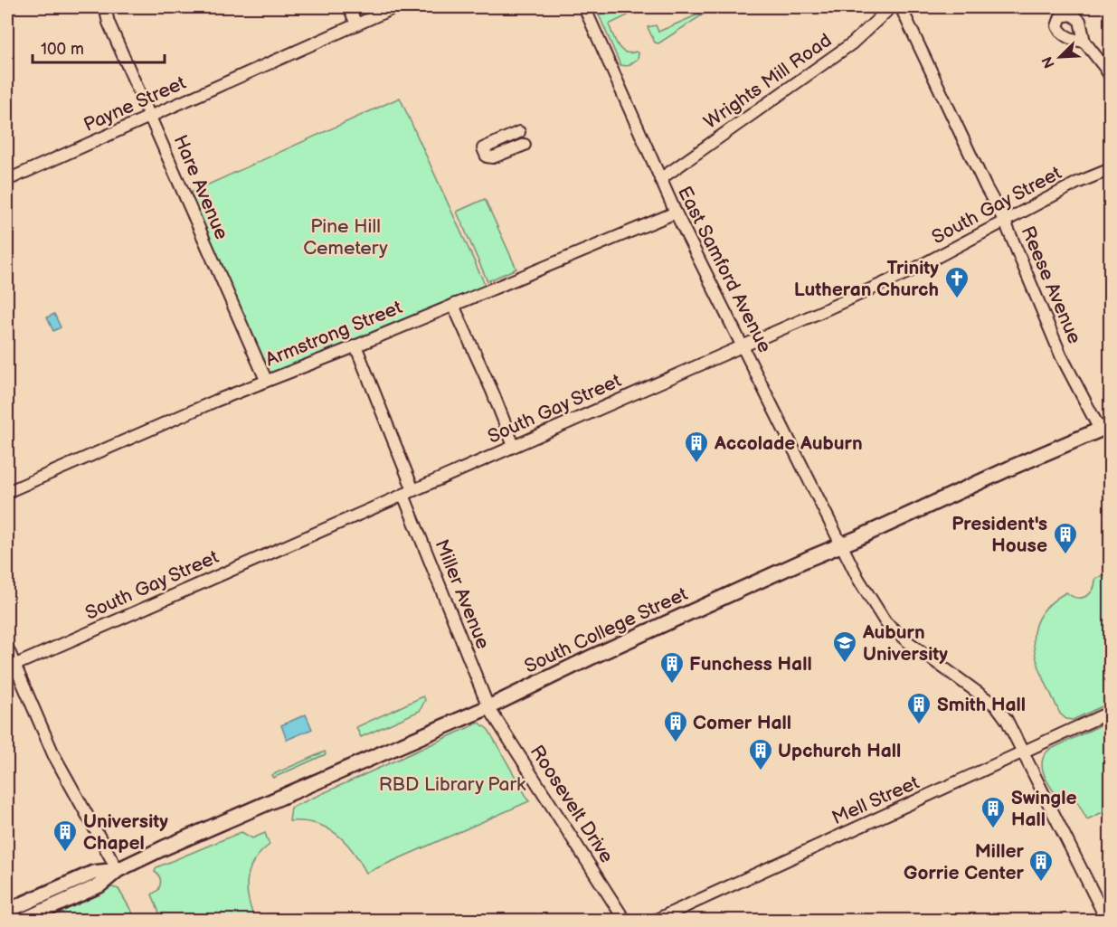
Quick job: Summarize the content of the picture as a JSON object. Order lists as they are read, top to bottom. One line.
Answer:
{"streets":{"main road":["South College Street"],"street":["Wrights Mill Road","Payne Street","Hare Avenue","South Gay Street","East Samford Avenue","Reese Avenue","Armstrong Street","Miller Avenue","Mell Street","Roosevelt Drive"]},"crossings":[["Wrights Mill Road","East Samford Avenue"],["Payne Street","Hare Avenue"],["Hare Avenue","Armstrong Street"],["South Gay Street","East Samford Avenue"],["South Gay Street","Reese Avenue"],["South Gay Street","Miller Avenue"],["East Samford Avenue","Armstrong Street"],["East Samford Avenue","South College Street"],["East Samford Avenue","Mell Street"],["Reese Avenue","South College Street"],["Armstrong Street","Miller Avenue"],["Miller Avenue","South College Street"],["Miller Avenue","Roosevelt Drive"],["South College Street","Roosevelt Drive"]],"parks":["Pine Hill Cemetery","RBD Library Park"],"places":{"church":["Trinity Lutheran Church"],"building":["Accolade Auburn","President's House","Funchess Hall","Smith Hall","Comer Hall","Upchurch Hall","Swingle Hall","University Chapel","Miller Gorrie Center"],"school or university":["Auburn University"]},"scale_bar":"100 m","north":"bottom left"}
